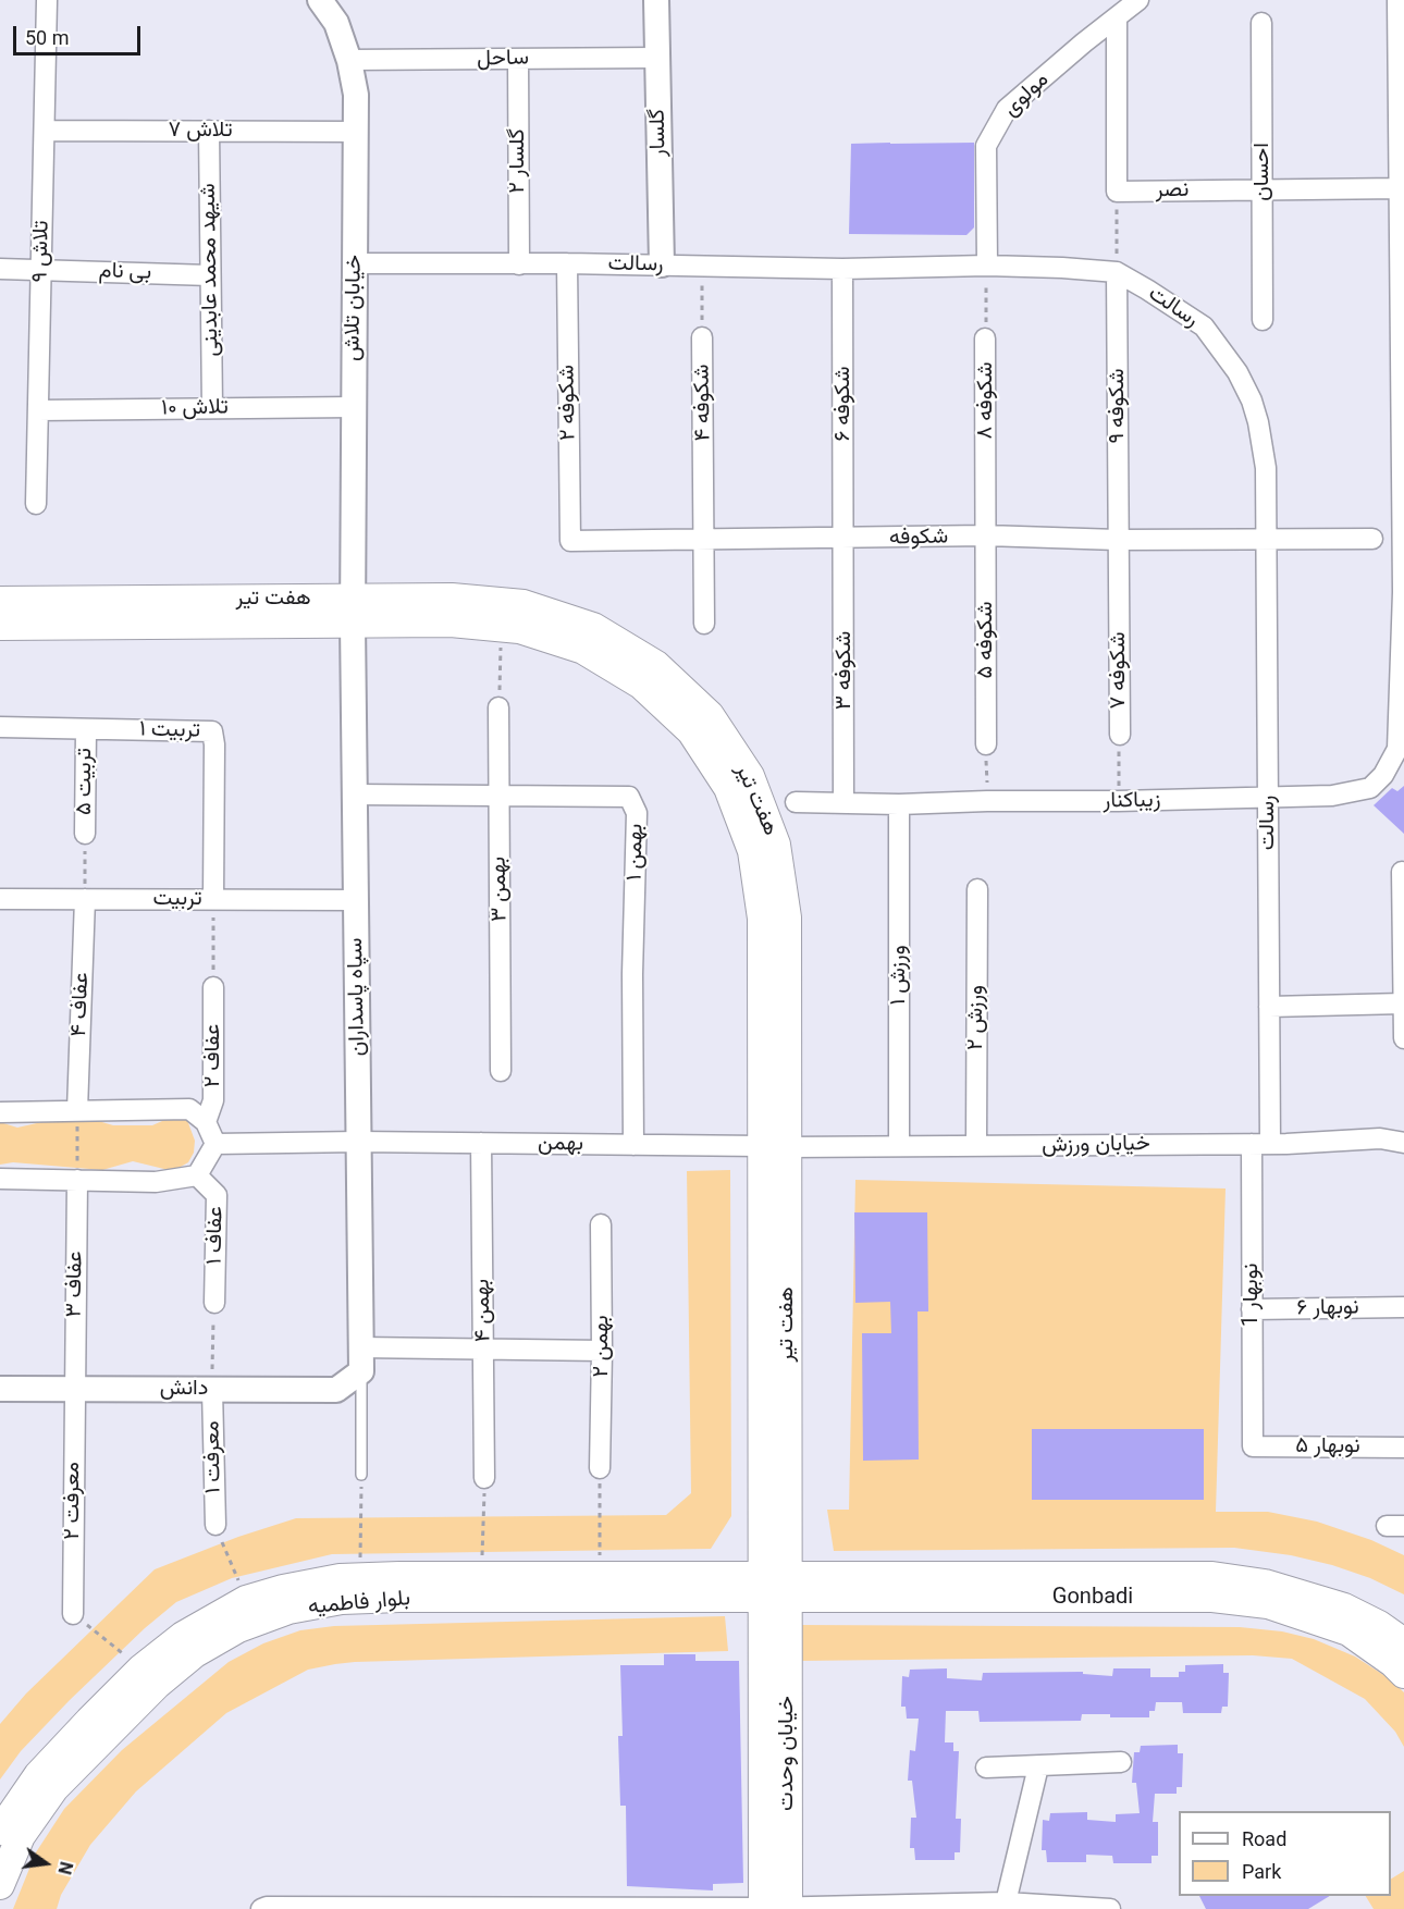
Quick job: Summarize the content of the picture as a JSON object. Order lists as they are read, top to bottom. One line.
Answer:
{"streets":{"main road":["هفت تیر","Gonbadi","بلوار فاطمیه","خیابان وحدت"],"street":["ساحل","مولوی","تلاش ۷","گلسار","گلسار ۲","احسان","نصر","تلاش ۹","رسالت","شیهد محمد عابدینی","بی نام","خیابان تلاش","شکوفه ۸","شکوفه ۲","شکوفه ۴","شکوفه ۶","شکوفه ۹","تلاش ۱۰","شکوفه","شکوفه ۵","شکوفه ۳","شکوفه ۷","تربیت ۱","تربیت ۵","زیباکنار","بهمن ۱","بهمن ۳","تربیت","ورزش ۱","سپاه پاسداران","عفاف ۴","ورزش ۲","عفاف ۲","بهمن","خیابان ورزش","عفاف ۱","عفاف ۳","نوبهار 1","نوبهار ۶","بهمن ۴","بهمن ۲","دانش","نوبهار ۵","معرفت ۱","معرفت ۲"]},"crossings":[["ساحل","گلسار"],["ساحل","گلسار ۲"],["ساحل","خیابان تلاش"],["مولوی","رسالت"],["مولوی","شکوفه ۸"],["تلاش ۷","تلاش ۹"],["تلاش ۷","شیهد محمد عابدینی"],["تلاش ۷","خیابان تلاش"],["گلسار","رسالت"],["گلسار ۲","رسالت"],["احسان","نصر"],["تلاش ۹","بی نام"],["تلاش ۹","تلاش ۱۰"],["رسالت","خیابان تلاش"],["رسالت","شکوفه ۸"],["رسالت","شکوفه ۲"],["رسالت","شکوفه ۴"],["رسالت","شکوفه ۶"],["رسالت","شکوفه ۹"],["رسالت","شکوفه"],["رسالت","زیباکنار"],["رسالت","خیابان ورزش"],["رسالت","نوبهار 1"],["شیهد محمد عابدینی","بی نام"],["شیهد محمد عابدینی","تلاش ۱۰"],["خیابان تلاش","تلاش ۱۰"],["خیابان تلاش","هفت تیر"],["خیابان تلاش","سپاه پاسداران"],["شکوفه ۸","شکوفه"],["شکوفه ۸","شکوفه ۵"],["شکوفه ۲","شکوفه"],["شکوفه ۴","شکوفه"],["شکوفه ۶","شکوفه"],["شکوفه ۶","شکوفه ۳"],["شکوفه ۹","شکوفه"],["شکوفه ۹","شکوفه ۷"],["شکوفه","شکوفه ۵"],["شکوفه","شکوفه ۳"],["شکوفه","شکوفه ۷"],["هفت تیر","سپاه پاسداران"],["هفت تیر","بهمن"],["هفت تیر","خیابان ورزش"],["هفت تیر","Gonbadi"],["هفت تیر","بلوار فاطمیه"],["هفت تیر","خیابان وحدت"],["شکوفه ۳","زیباکنار"],["شکوفه ۷","زیباکنار"],["تربیت ۱","تربیت ۵"],["تربیت ۱","تربیت"],["زیباکنار","ورزش ۱"],["بهمن ۱","بهمن ۳"],["بهمن ۱","سپاه پاسداران"],["بهمن ۱","بهمن"],["تربیت","سپاه پاسداران"],["تربیت","عفاف ۴"],["ورزش ۱","خیابان ورزش"],["سپاه پاسداران","بهمن"],["سپاه پاسداران","دانش"],["ورزش ۲","خیابان ورزش"],["بهمن","خیابان ورزش"],["بهمن","بهمن ۴"],["خیابان ورزش","نوبهار 1"],["عفاف ۳","دانش"],["عفاف ۳","معرفت ۲"],["نوبهار 1","نوبهار ۶"],["نوبهار 1","نوبهار ۵"],["دانش","معرفت ۱"],["دانش","معرفت ۲"],["Gonbadi","بلوار فاطمیه"],["Gonbadi","خیابان وحدت"],["بلوار فاطمیه","خیابان وحدت"]],"legend":["Road","Park"],"scale_bar":"50 m","north":"right"}
